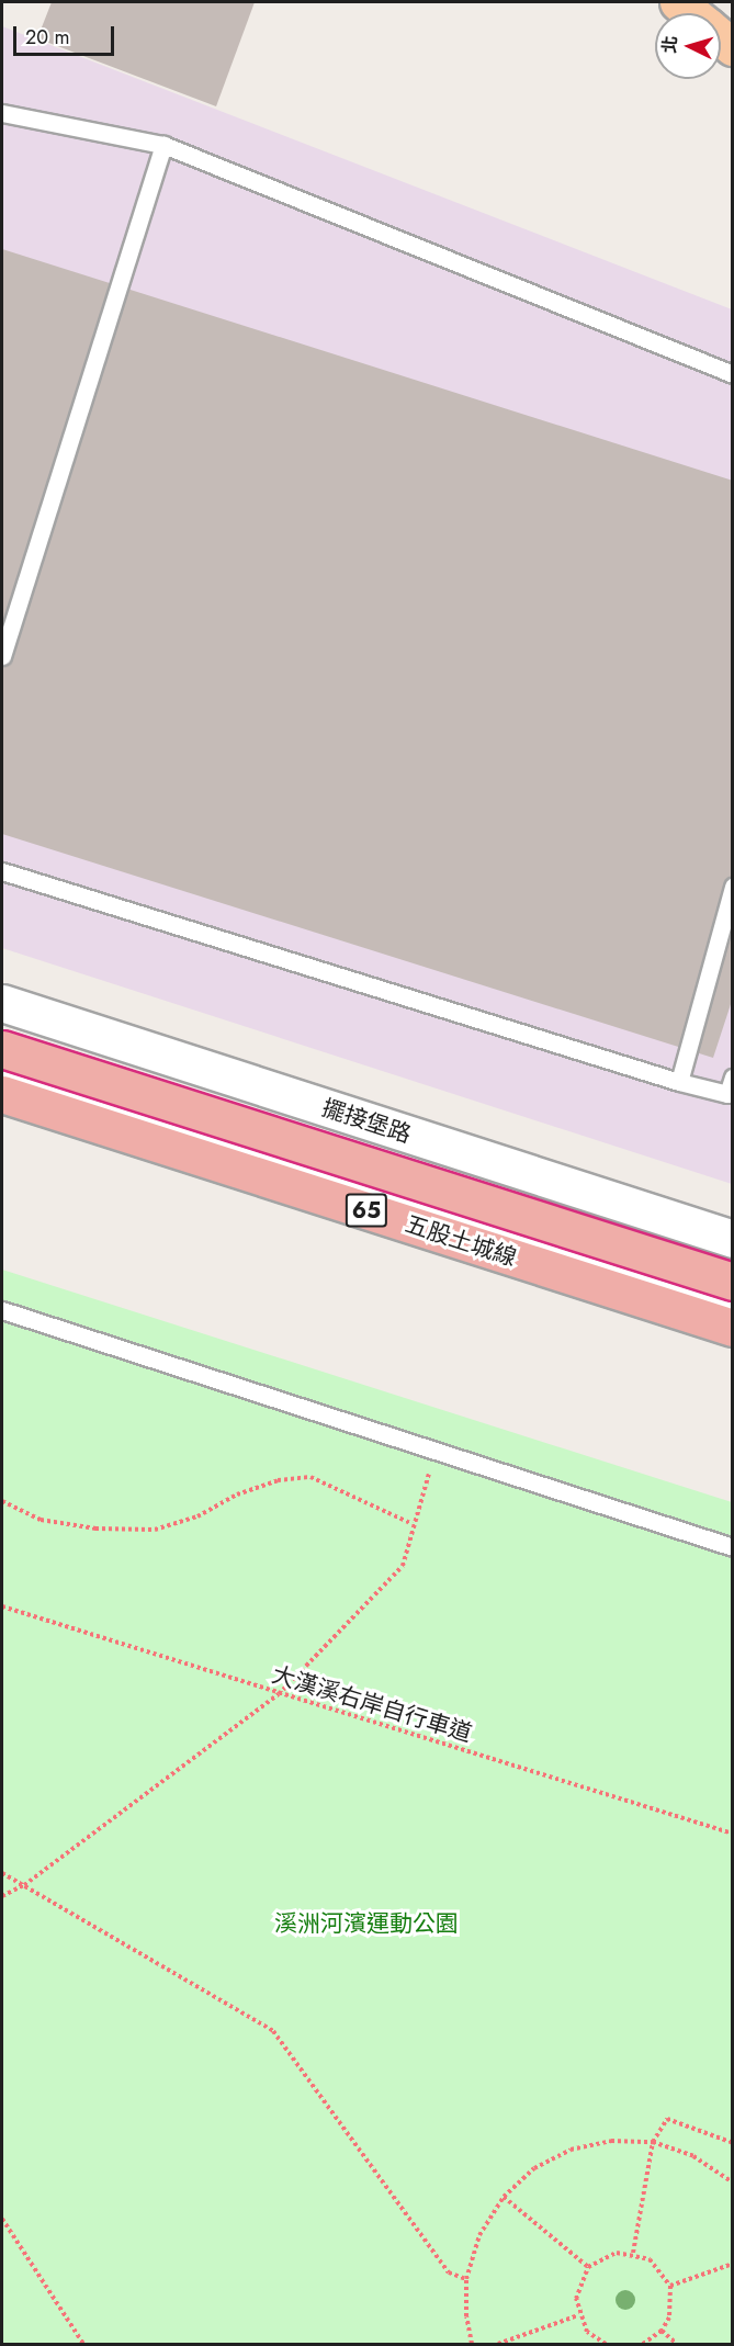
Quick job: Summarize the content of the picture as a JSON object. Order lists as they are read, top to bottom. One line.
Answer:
{"streets":{"highway":["65","五股土城線"],"street":["擺接堡路"],"path":["大漢溪右岸自行車道"]},"parks":["溪洲河濱運動公園"],"scale_bar":"20 m","north":"left"}
